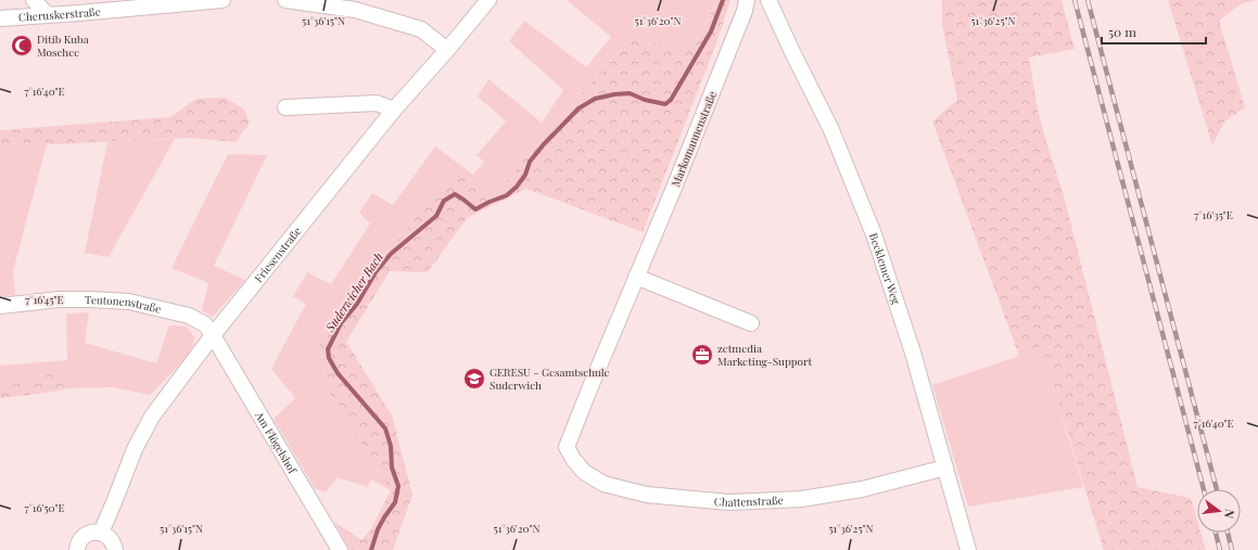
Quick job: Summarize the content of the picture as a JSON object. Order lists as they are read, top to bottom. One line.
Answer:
{"streets":{"street":["Cheruskerstraße","Markomannenstraße","Friesenstraße","Becklemer Weg","Teutonenstraße","Am Flögelshof","Chattenstraße"]},"crossings":[["Markomannenstraße","Chattenstraße"],["Friesenstraße","Teutonenstraße"],["Friesenstraße","Am Flögelshof"],["Becklemer Weg","Chattenstraße"],["Teutonenstraße","Am Flögelshof"]],"water":["Suderwicher Bach"],"places":{"mosque":["Ditib Kuba Moschee"],"office":["zetmedia Marketing-Support"],"school or university":["GERESU - Gesamtschule Suderwich"]},"scale_bar":"50 m","north":"right","coordinates":["51°36'15\"N","51°36'20\"N","51°36'25\"N","7°16'40\"E","7°16'35\"E","7°16'45\"E","7°16'50\"E"]}
